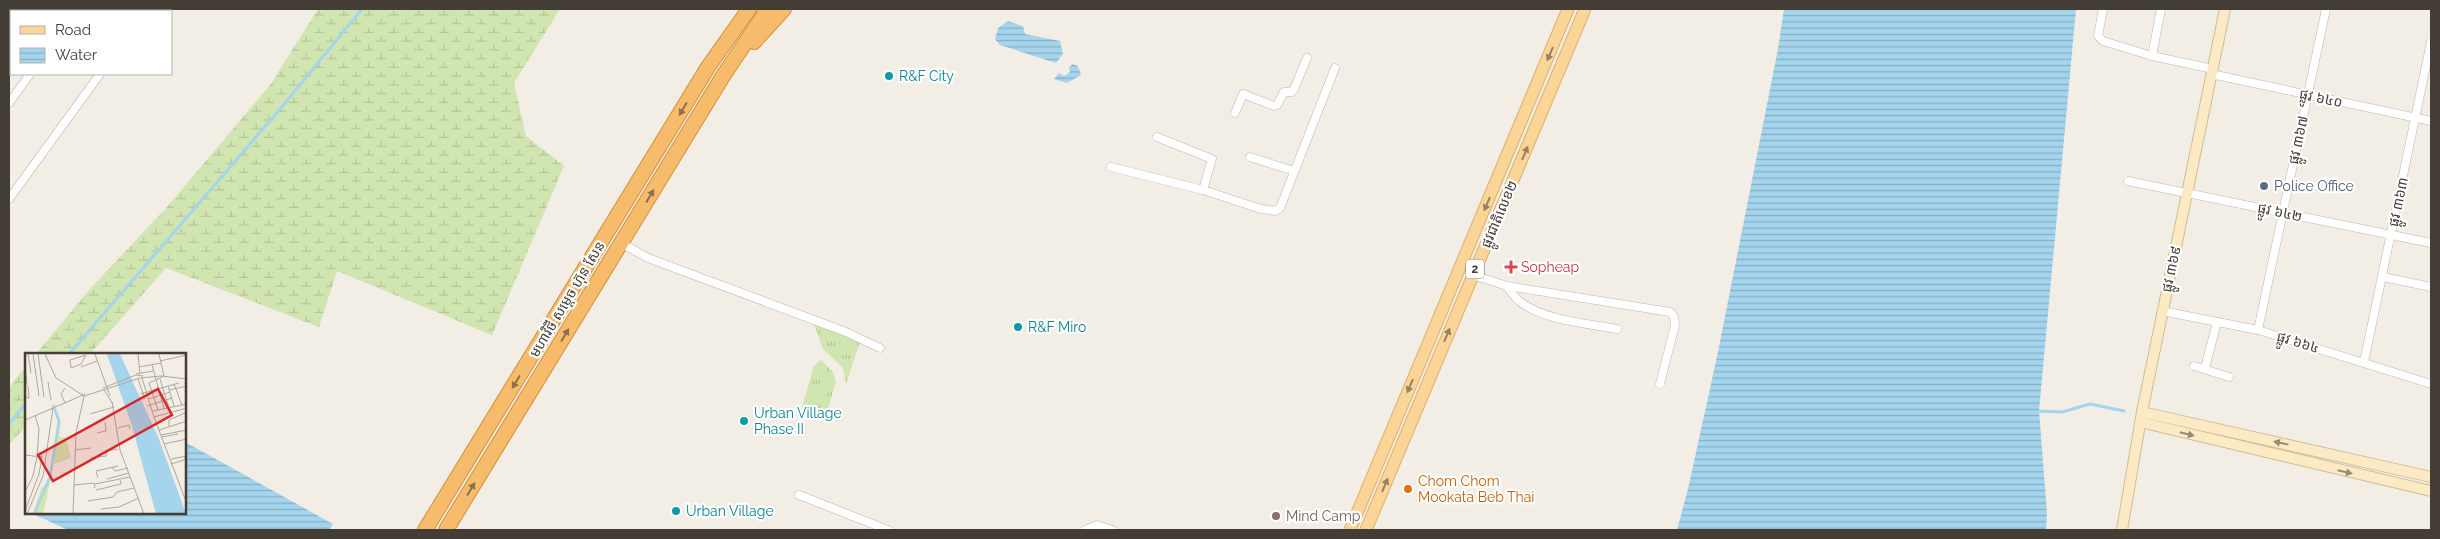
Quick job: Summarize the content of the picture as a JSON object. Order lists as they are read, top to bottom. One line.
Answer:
{"streets":{"highway":["មហាវិថី សម្តេច ហ៊ុន សែន"],"main road":["ផ្លូវជាតិលេខ២","2","ផ្លូវ ៣៦៩"],"street":["ផ្លូវ ៦៤០","ផ្លូវ ៣៦៧","ផ្លូវ ៣៦៣","ផ្លូវ ៦៤២","ផ្លូវ ៦៦៤"]},"crossings":[["ផ្លូវ ៦៤០","ផ្លូវ ៣៦៧"],["ផ្លូវ ៦៤០","ផ្លូវ ៣៦៣"],["ផ្លូវ ៦៤០","ផ្លូវ ៣៦៩"],["ផ្លូវ ៣៦៧","ផ្លូវ ៦៤២"],["ផ្លូវ ៣៦៧","ផ្លូវ ៦៦៤"],["ផ្លូវ ៣៦៣","ផ្លូវ ៦៤២"],["ផ្លូវ ៣៦៣","ផ្លូវ ៦៦៤"],["ផ្លូវ ៦៤២","ផ្លូវ ៣៦៩"],["ផ្លូវ ៣៦៩","ផ្លូវ ៦៦៤"]],"places":{"other":["R&F City","Police Office","R&F Miro","Urban Village Phase II","Chom Chom Mookata Beb Thai","Urban Village","Mind Camp"],"health":["Sopheap"]},"legend":["Road","Water"]}
